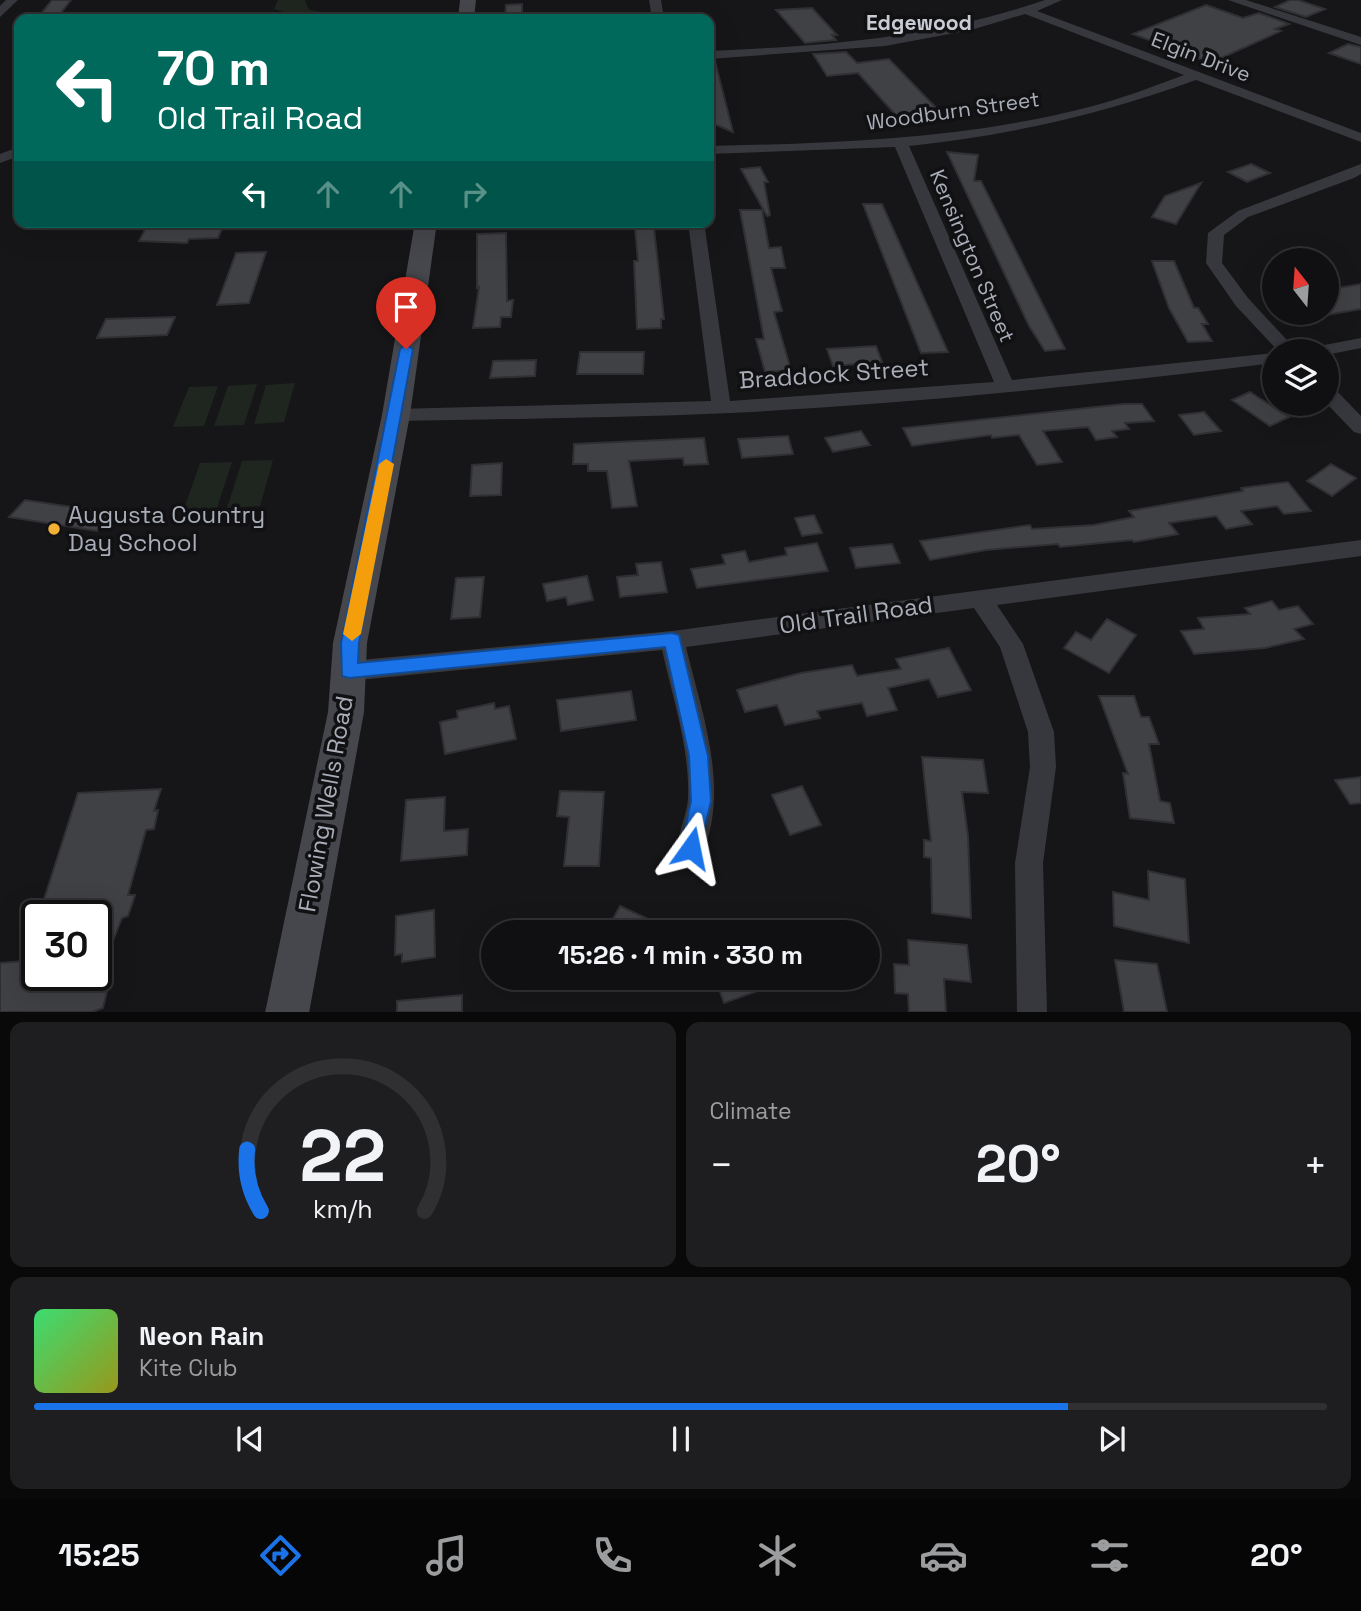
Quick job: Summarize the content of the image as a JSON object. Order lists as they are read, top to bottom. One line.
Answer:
{"streets":{"main road":["Flowing Wells Road"],"street":["Elgin Drive","Woodburn Street","Kensington Street","Braddock Street","Old Trail Road"]},"crossings":[["Elgin Drive","Woodburn Street"],["Woodburn Street","Kensington Street"],["Kensington Street","Braddock Street"],["Braddock Street","Flowing Wells Road"],["Old Trail Road","Flowing Wells Road"]],"districts":["Edgewood"],"places":["Augusta Country Day School"],"north":"top","page":{"turn":["70 m","Old Trail Road"],"limit":"30","trip":"15:26 · 1 min · 330 m","tile":"Climate","heat":["−","20°","+"],"song":["Neon Rain","Kite Club"],"tabs":["15:25","20°"],"gauge":["22","km/h"]}}
